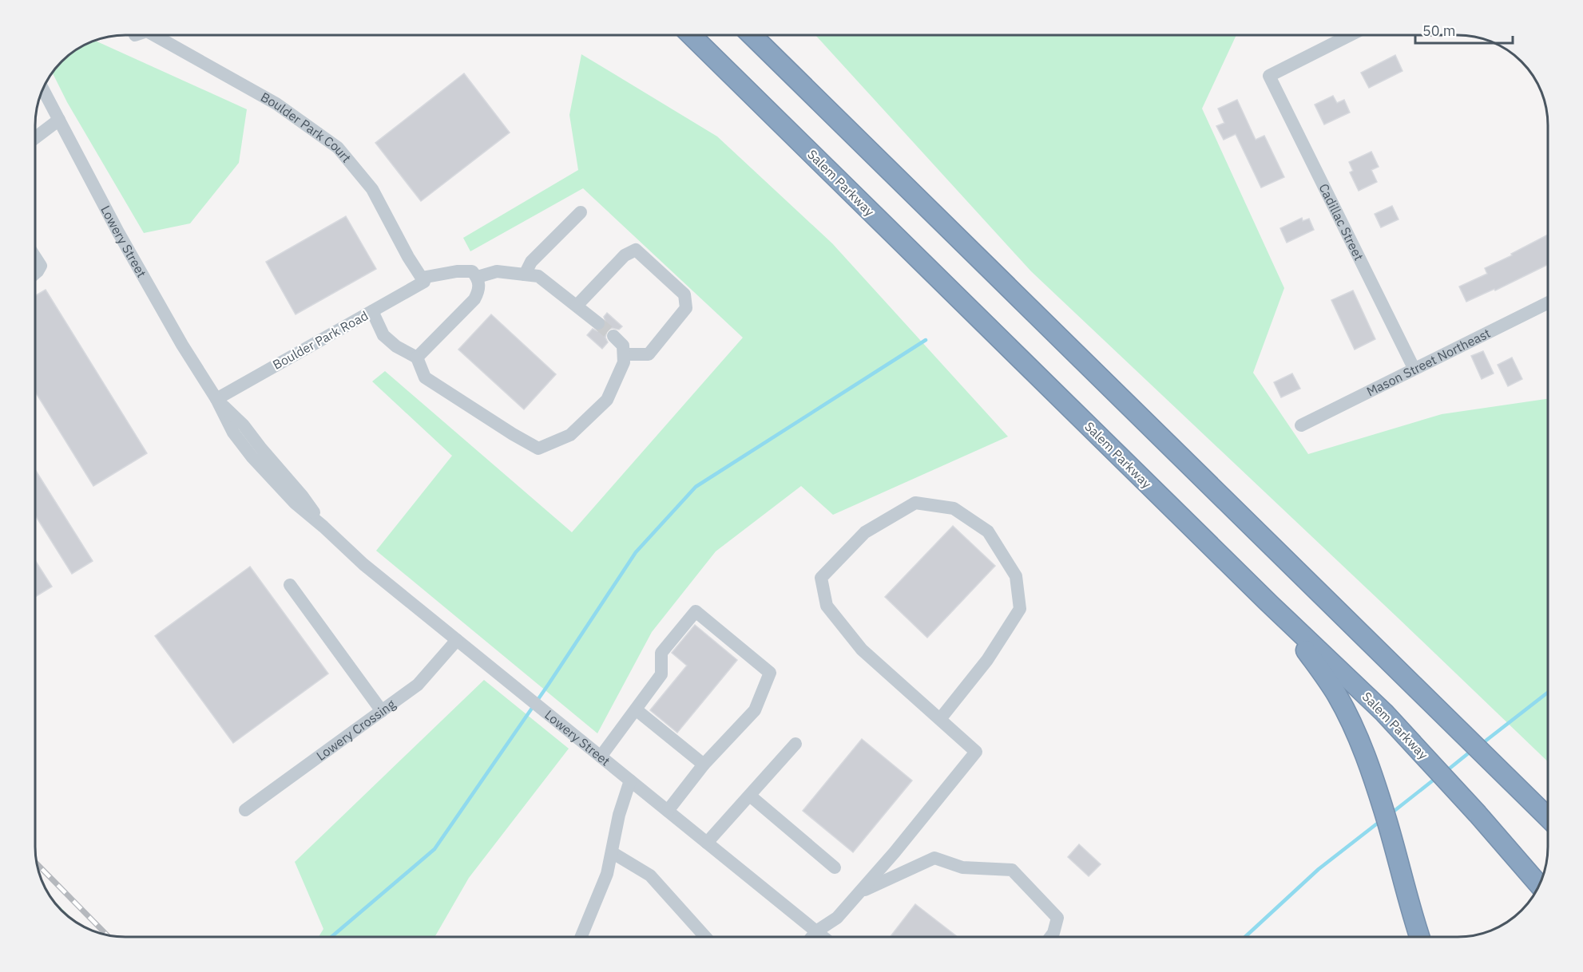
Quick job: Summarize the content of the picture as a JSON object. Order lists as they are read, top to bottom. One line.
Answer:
{"streets":{"highway":["Salem Parkway"],"street":["Boulder Park Court","Cadillac Street","Lowery Street","Boulder Park Road","Mason Street Northeast","Lowery Crossing"]},"crossings":[["Boulder Park Court","Boulder Park Road"],["Cadillac Street","Mason Street Northeast"],["Lowery Street","Boulder Park Road"],["Lowery Street","Lowery Crossing"]],"scale_bar":"50 m"}
